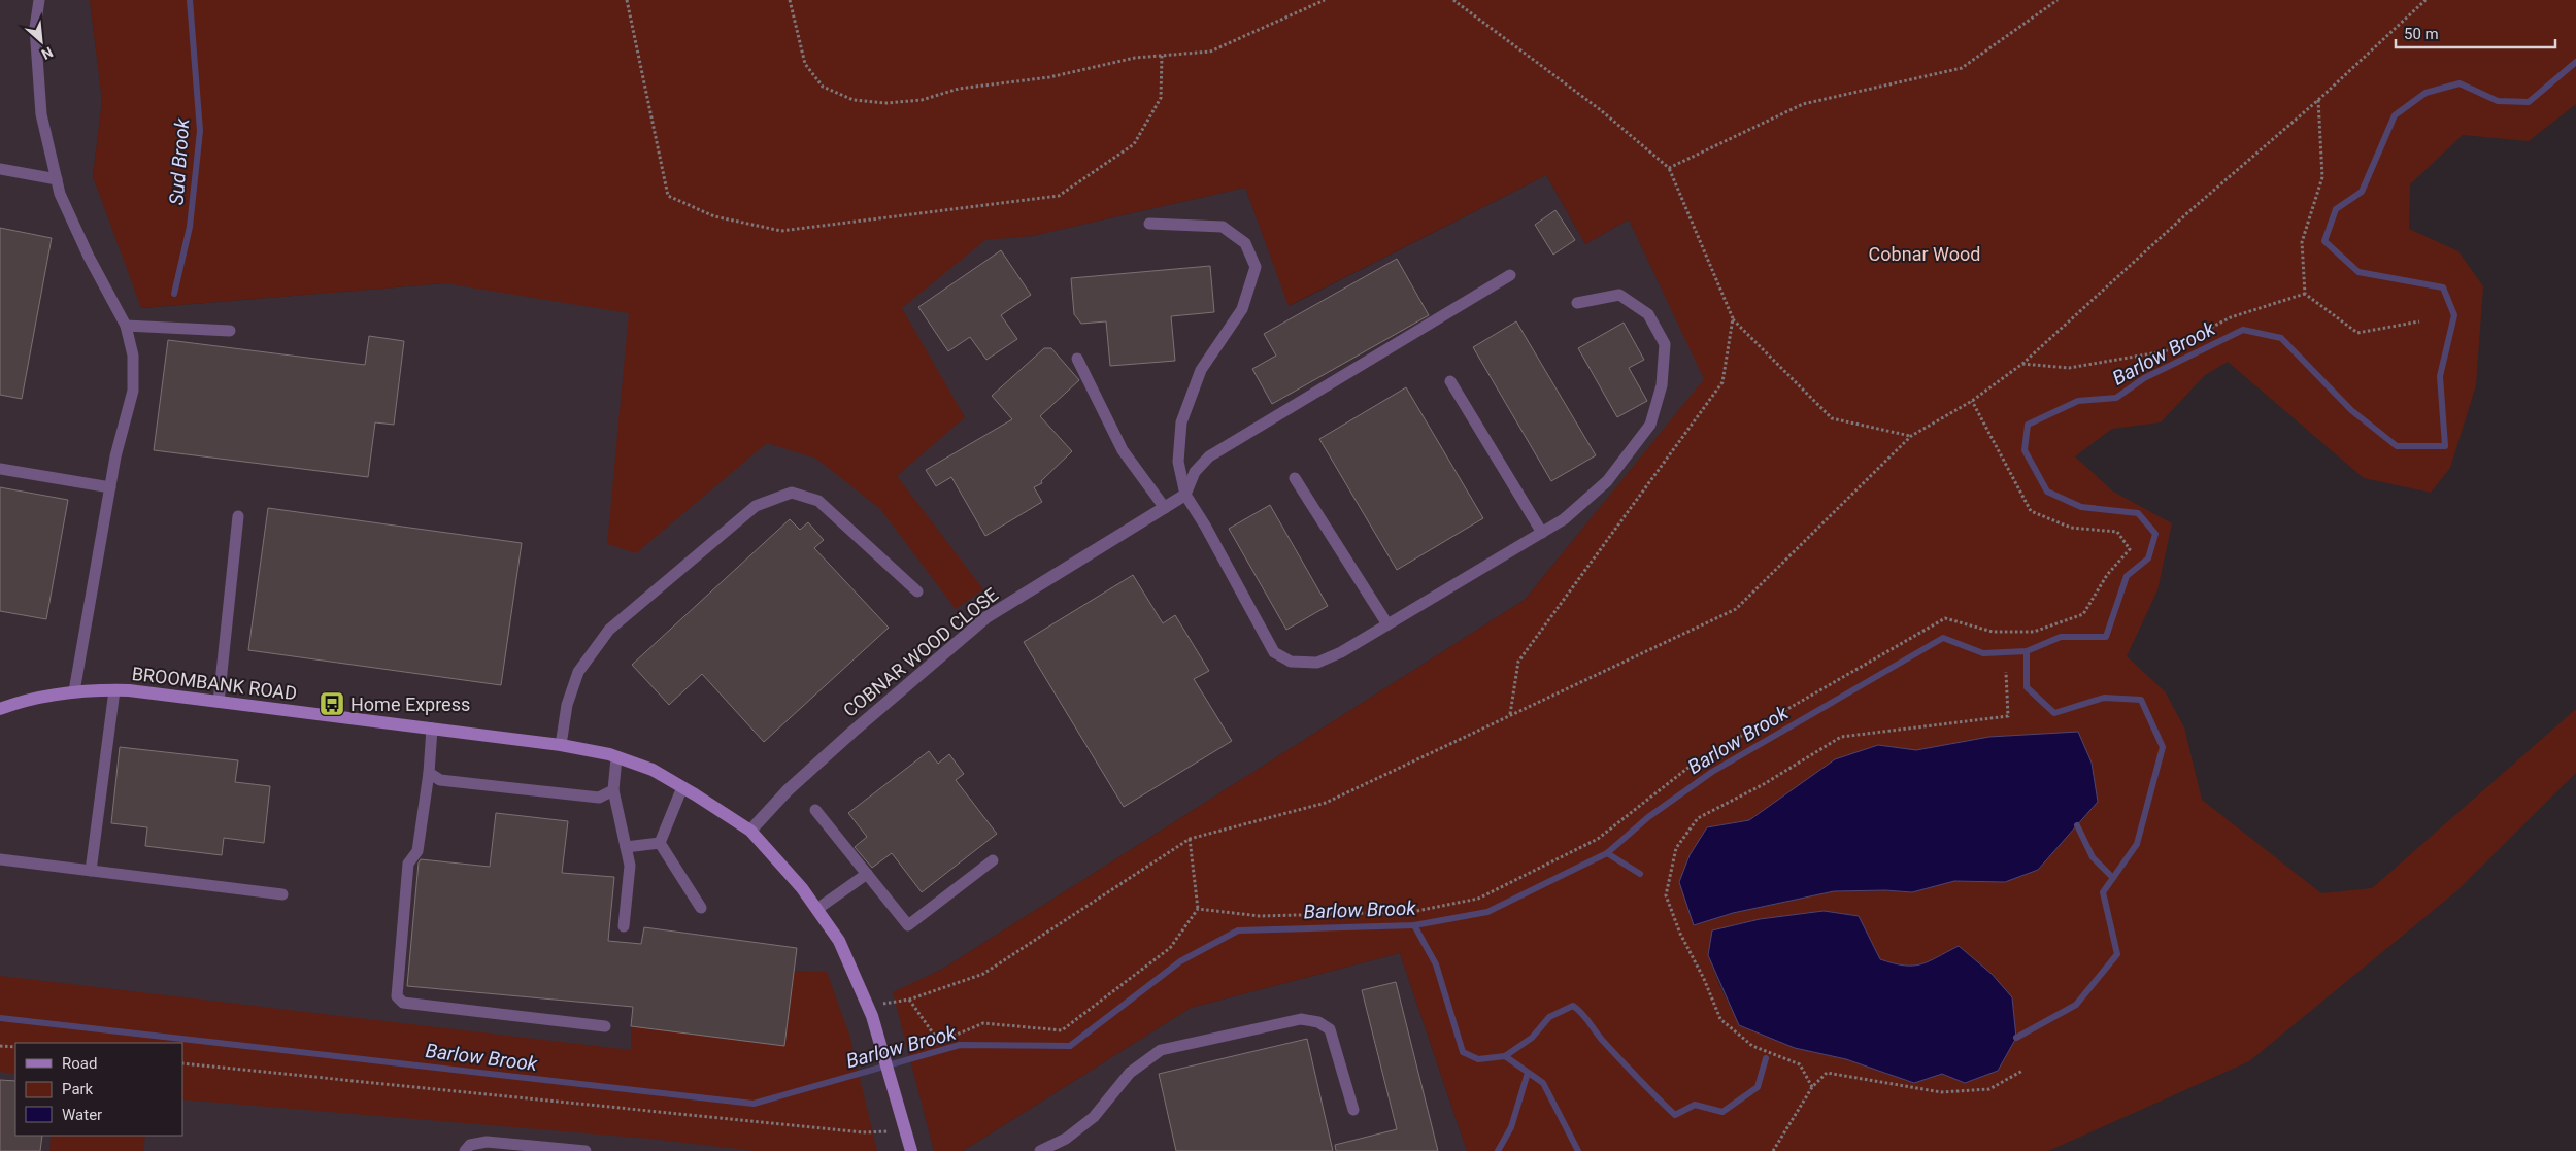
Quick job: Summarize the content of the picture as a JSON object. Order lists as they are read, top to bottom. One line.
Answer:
{"streets":{"street":["COBNAR WOOD CLOSE","BROOMBANK ROAD"]},"crossings":[["COBNAR WOOD CLOSE","BROOMBANK ROAD"]],"water":["Sud Brook","Barlow Brook"],"parks":["Cobnar Wood"],"places":{"bus stop":["Home Express"]},"legend":["Road","Park","Water"],"scale_bar":"50 m","north":"bottom right"}
